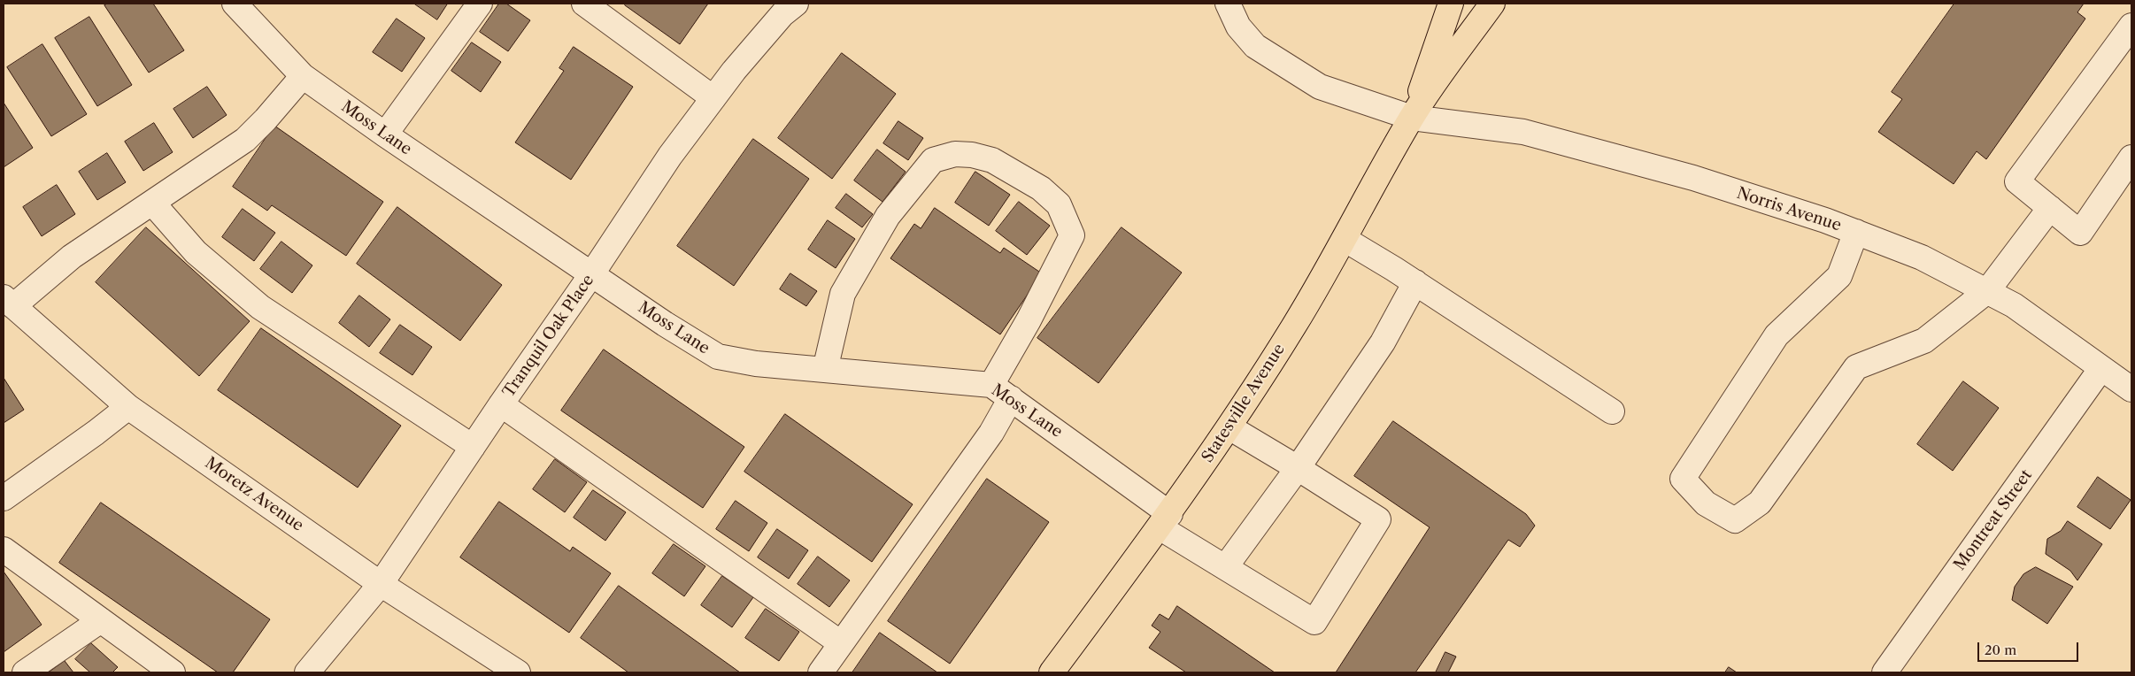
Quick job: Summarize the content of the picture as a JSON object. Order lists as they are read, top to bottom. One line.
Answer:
{"streets":{"main road":["Statesville Avenue"],"street":["Moss Lane","Norris Avenue","Tranquil Oak Place","Moretz Avenue","Montreat Street"]},"crossings":[["Moss Lane","Tranquil Oak Place"],["Moss Lane","Statesville Avenue"],["Norris Avenue","Statesville Avenue"],["Norris Avenue","Montreat Street"],["Tranquil Oak Place","Moretz Avenue"]],"scale_bar":"20 m"}
